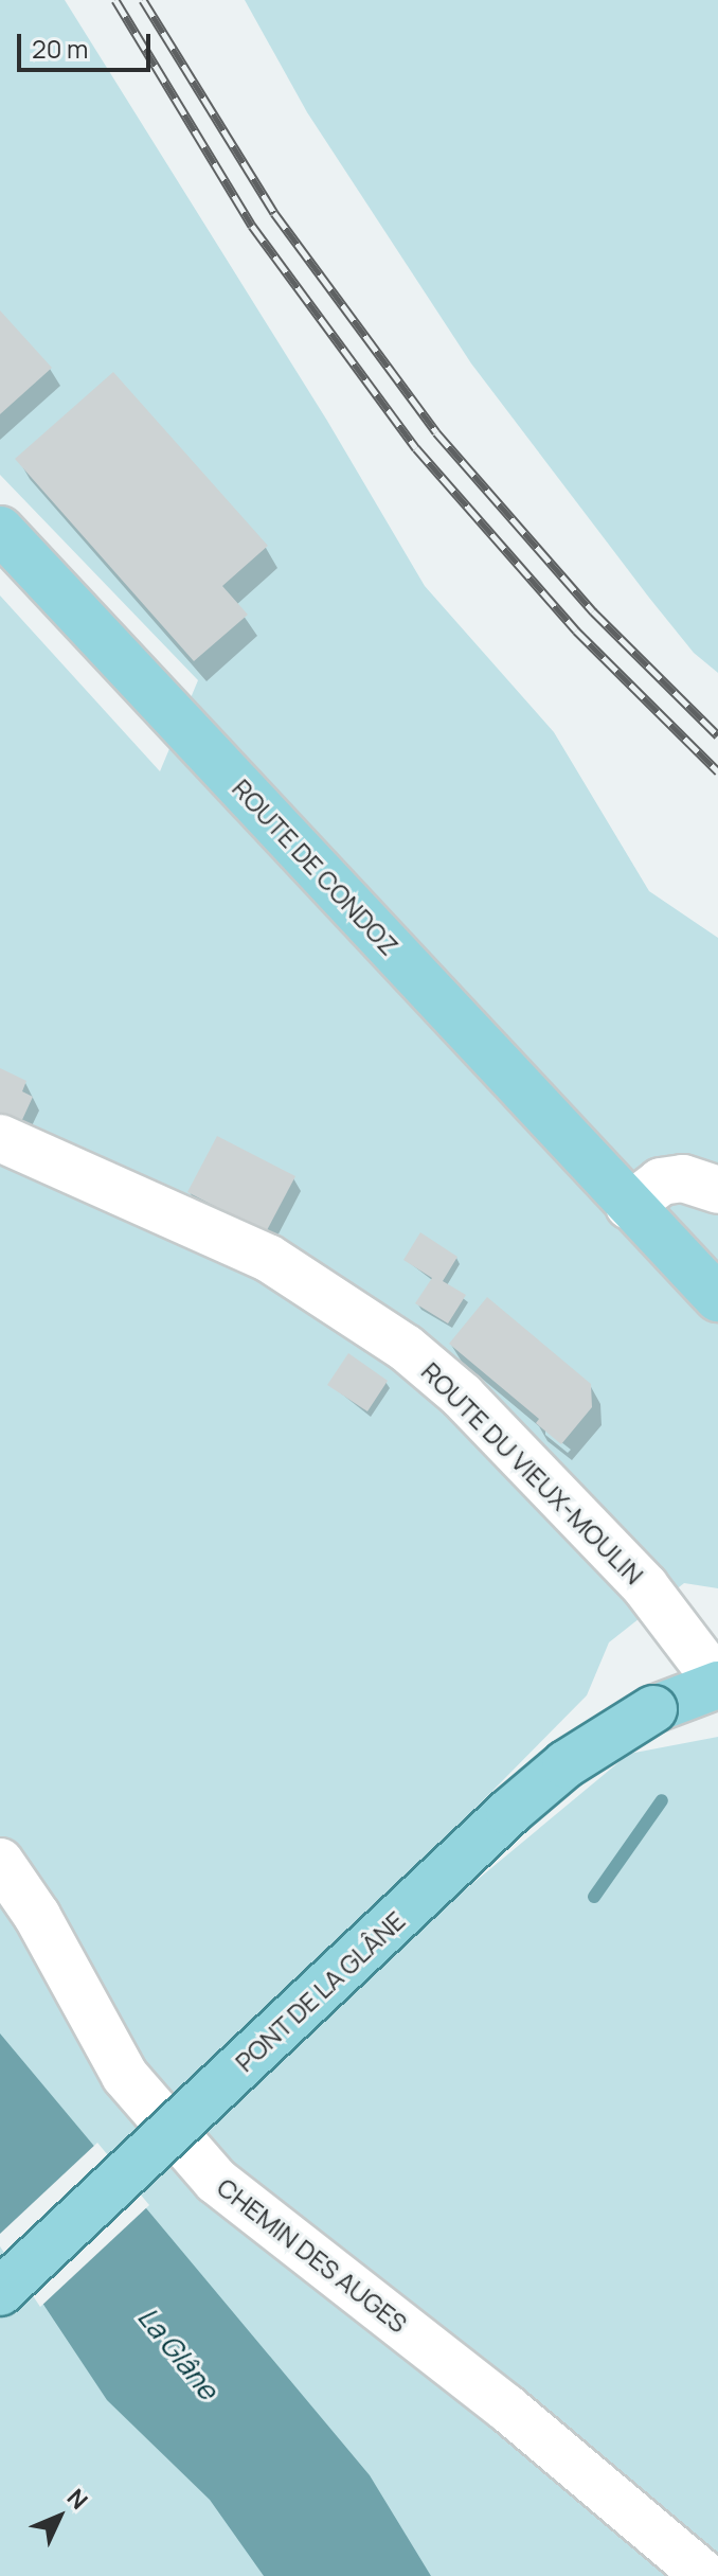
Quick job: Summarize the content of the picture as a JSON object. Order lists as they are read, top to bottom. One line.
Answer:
{"streets":{"main road":["ROUTE DE CONDOZ","PONT DE LA GLÂNE"],"street":["ROUTE DU VIEUX-MOULIN","CHEMIN DES AUGES"]},"crossings":[["ROUTE DU VIEUX-MOULIN","PONT DE LA GLÂNE"]],"water":["La Glâne"],"scale_bar":"20 m","north":"top right"}
